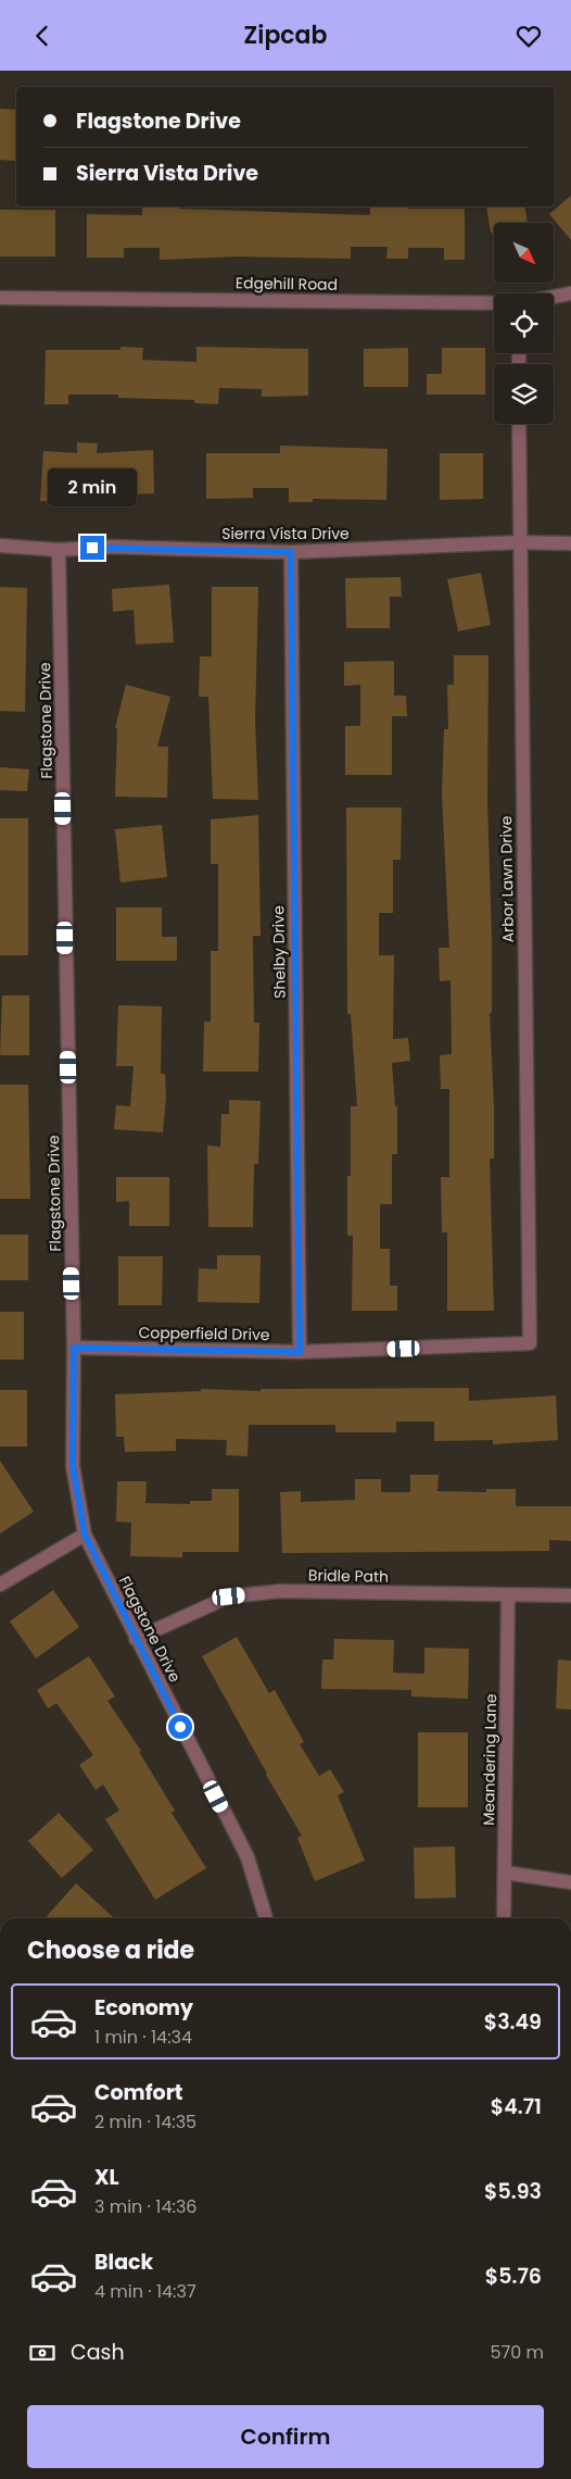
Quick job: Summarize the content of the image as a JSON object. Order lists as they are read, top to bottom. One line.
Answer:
{"streets":{"street":["Edgehill Road","Sierra Vista Drive","Flagstone Drive","Arbor Lawn Drive","Shelby Drive","Copperfield Drive","Bridle Path","Meandering Lane"]},"crossings":[["Sierra Vista Drive","Flagstone Drive"],["Sierra Vista Drive","Arbor Lawn Drive"],["Sierra Vista Drive","Shelby Drive"],["Flagstone Drive","Copperfield Drive"],["Flagstone Drive","Bridle Path"],["Arbor Lawn Drive","Copperfield Drive"],["Shelby Drive","Copperfield Drive"],["Bridle Path","Meandering Lane"]],"north":"bottom right","page":{"header":"Zipcab","banner":["Flagstone Drive","Sierra Vista Drive"],"bubble":"2 min","heading":"Choose a ride","list":[{"name":"Economy","note":"1 min · 14:34","value":"$3.49"},{"name":"Comfort","note":"2 min · 14:35","value":"$4.71"},{"name":"XL","note":"3 min · 14:36","value":"$5.93"},{"name":"Black","note":"4 min · 14:37","value":"$5.76"}],"pay":["Cash","570 m"],"buttons":"Confirm"}}
